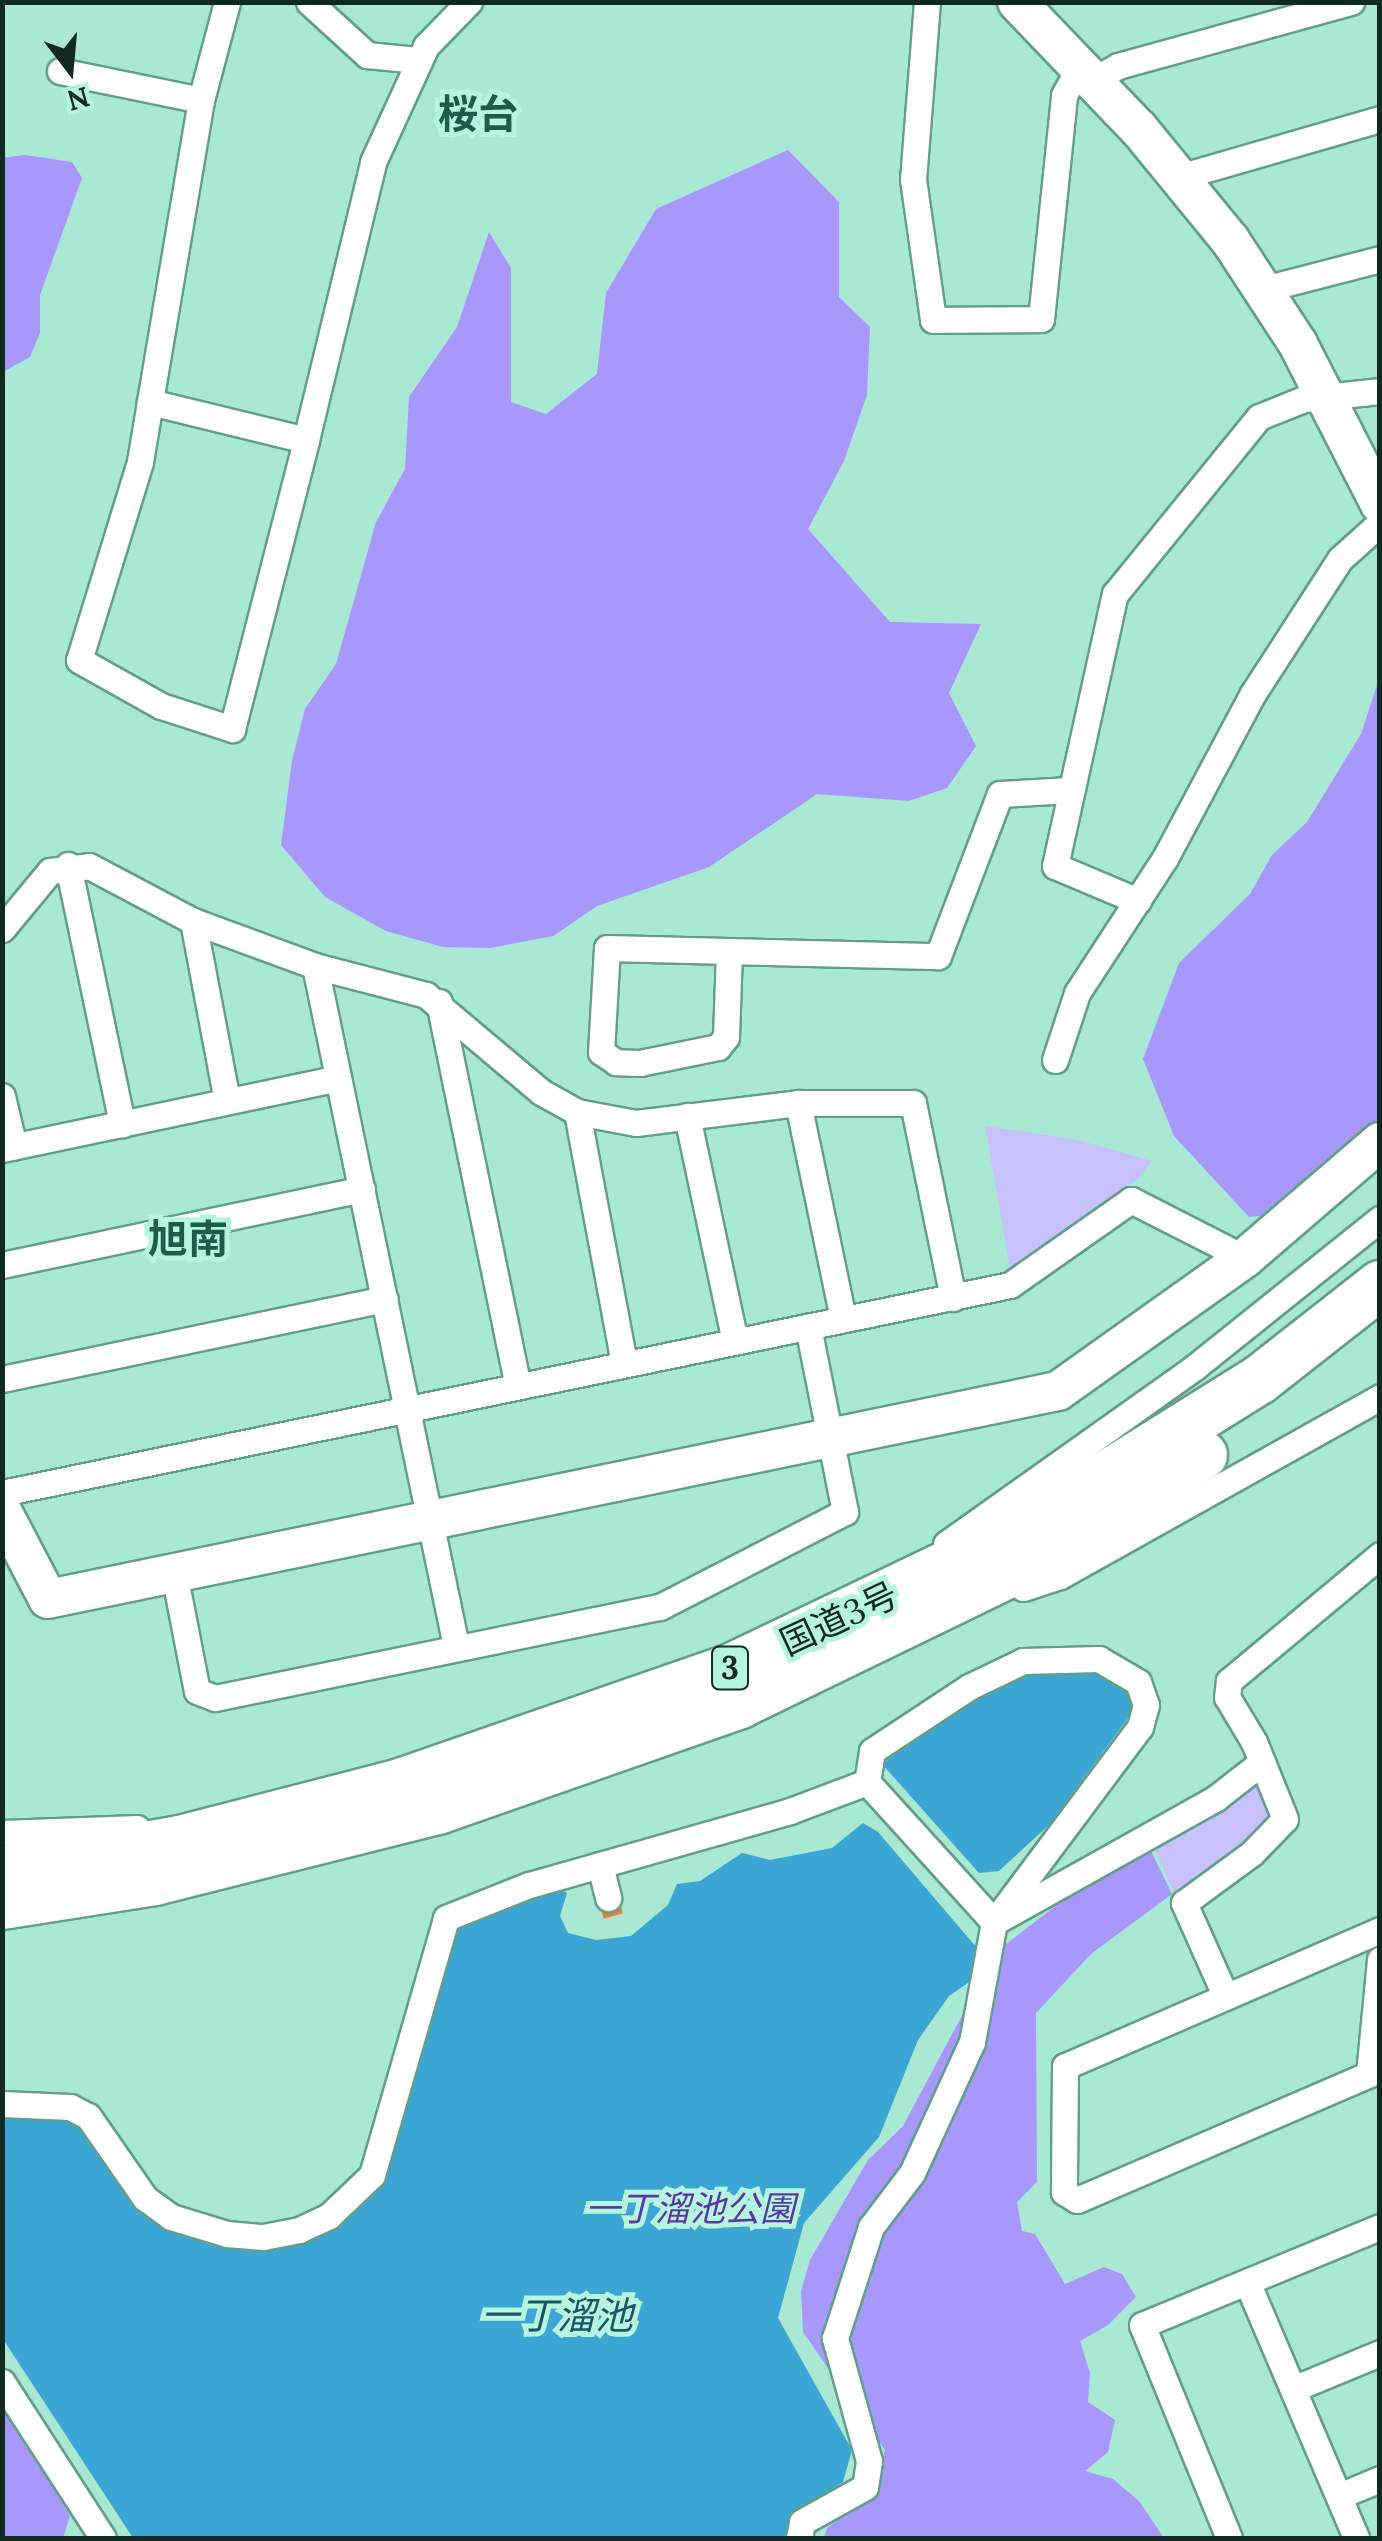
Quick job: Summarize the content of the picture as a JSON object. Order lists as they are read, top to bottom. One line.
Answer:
{"streets":{"highway":["国道3号","3"]},"districts":["桜台","旭南"],"water":["一丁溜池"],"parks":["一丁溜池公園"],"north":"bottom"}
